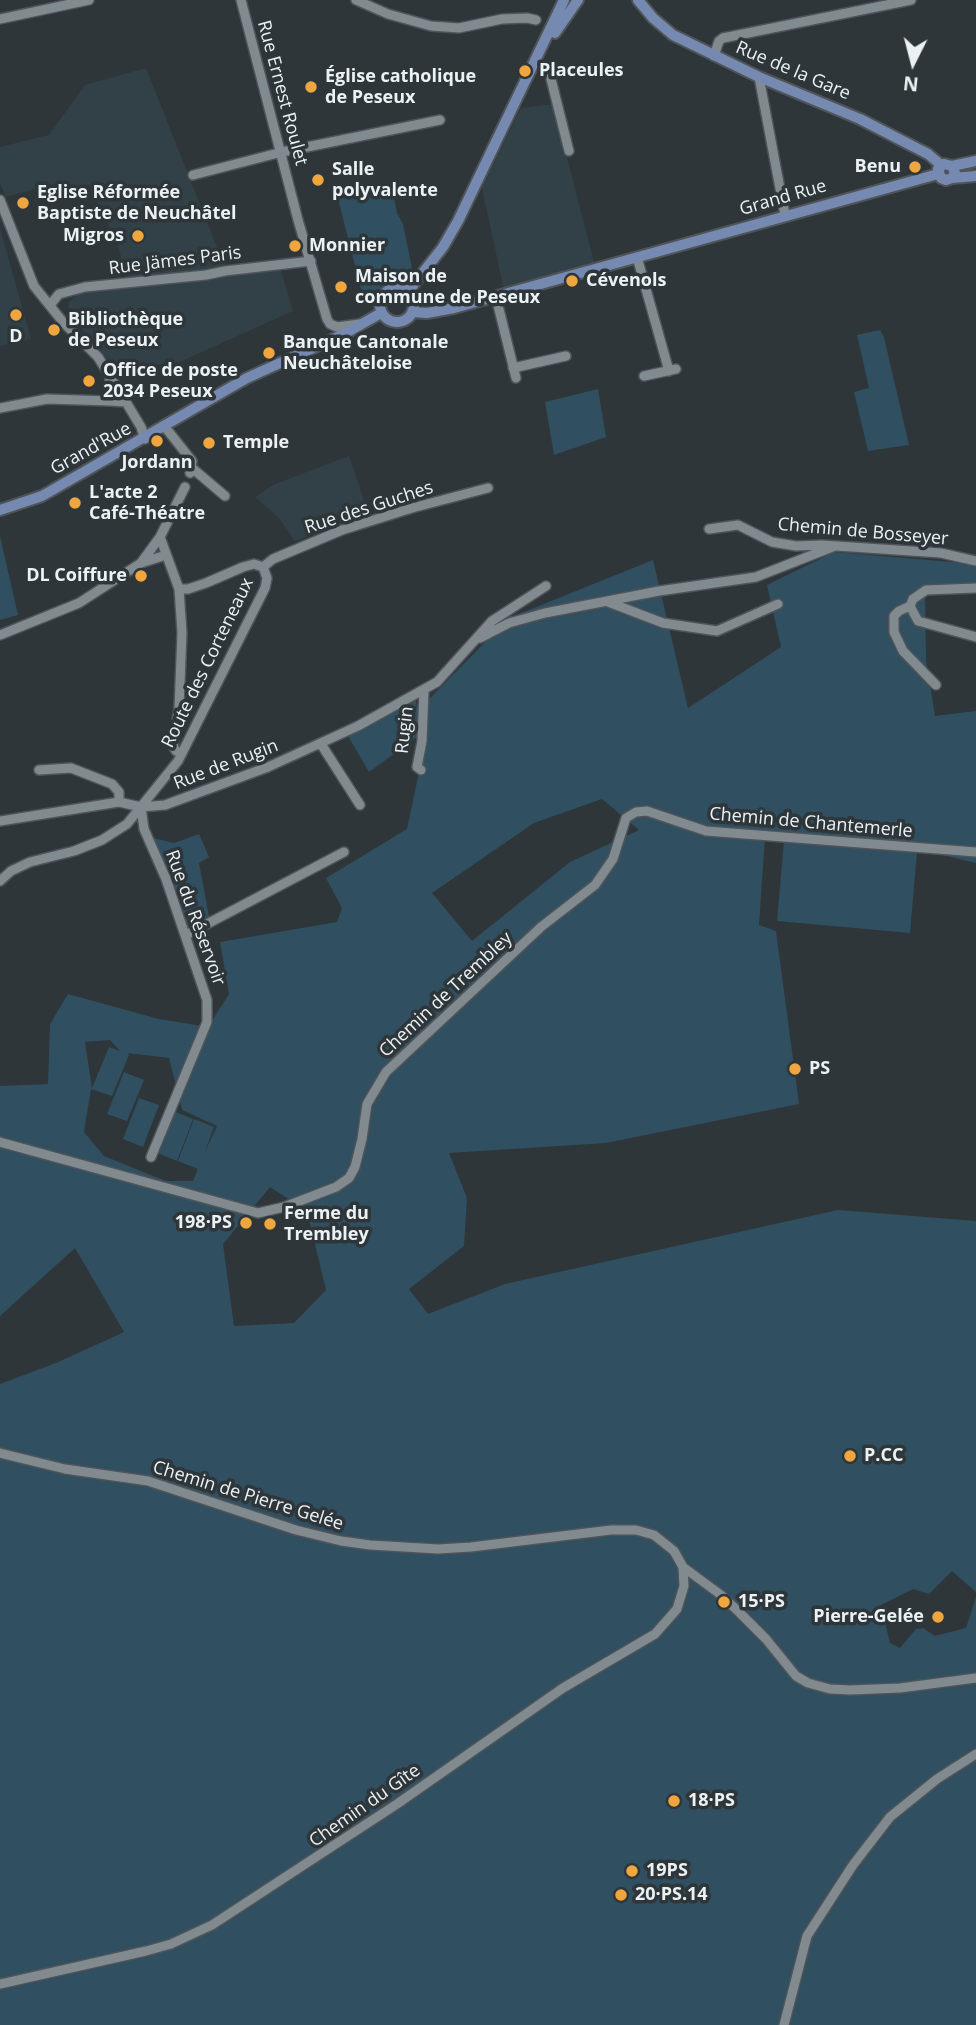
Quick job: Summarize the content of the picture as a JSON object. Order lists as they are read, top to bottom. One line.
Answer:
{"streets":{"main road":["Rue de la Gare","Grand Rue","Grand'Rue"],"street":["Rue Ernest Roulet","Rue Jämes Paris","Rue des Guches","Chemin de Bosseyer","Route des Corteneaux","Rugin","Rue de Rugin","Chemin de Chantemerle","Rue du Réservoir","Chemin de Trembley","Chemin de Pierre Gelée","Chemin du Gîte"]},"crossings":[["Rue de la Gare","Grand Rue"],["Rue Ernest Roulet","Rue Jämes Paris"],["Rue Ernest Roulet","Grand'Rue"],["Grand Rue","Grand'Rue"],["Rue des Guches","Route des Corteneaux"],["Chemin de Bosseyer","Rue de Rugin"],["Route des Corteneaux","Rue de Rugin"],["Route des Corteneaux","Rue du Réservoir"],["Rugin","Rue de Rugin"],["Rue de Rugin","Rue du Réservoir"],["Chemin de Chantemerle","Chemin de Trembley"],["Chemin de Pierre Gelée","Chemin du Gîte"]],"places":["Placeules","Église catholique de Peseux","Benu","Salle polyvalente","Eglise Réformée Baptiste de Neuchâtel","Migros","Monnier","Cévenols","Maison de commune de Peseux","D","Bibliothèque de Peseux","Banque Cantonale Neuchâteloise","Office de poste 2034 Peseux","Jordann","Temple","L'acte 2 Café-Théatre","DL Coiffure","PS","198·PS","Ferme du Trembley","P.CC","15·PS","Pierre-Gelée","18·PS","19PS","20·PS.14"],"north":"bottom"}
